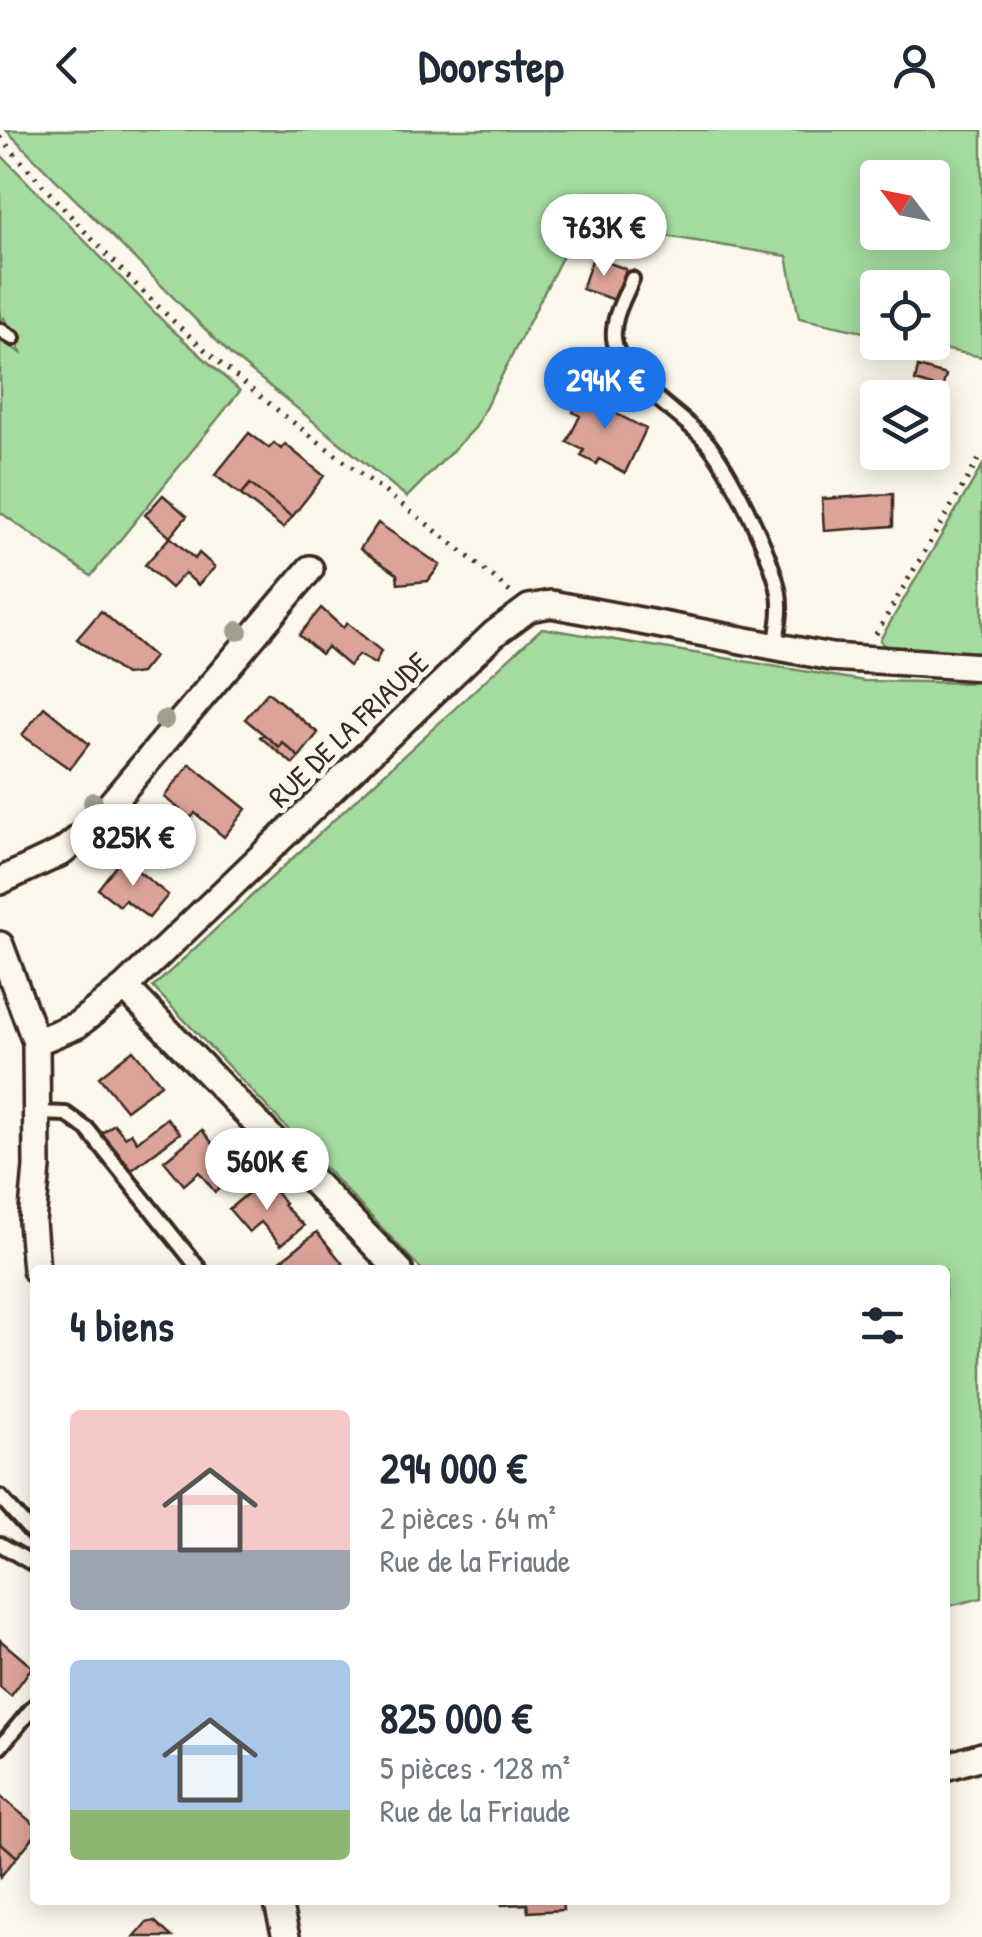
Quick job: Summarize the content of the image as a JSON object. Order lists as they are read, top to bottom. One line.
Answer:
{"streets":{"street":["RUE DE LA FRIAUDE"]},"north":"top left","page":{"header":"Doorstep","price":["763K €","294K €","825K €","560K €"],"heading":"4 biens","list":[{"name":"294 000 €","note":"2 pièces · 64 m² · Rue de la Friaude"},{"name":"825 000 €","note":"5 pièces · 128 m² · Rue de la Friaude"}]}}
